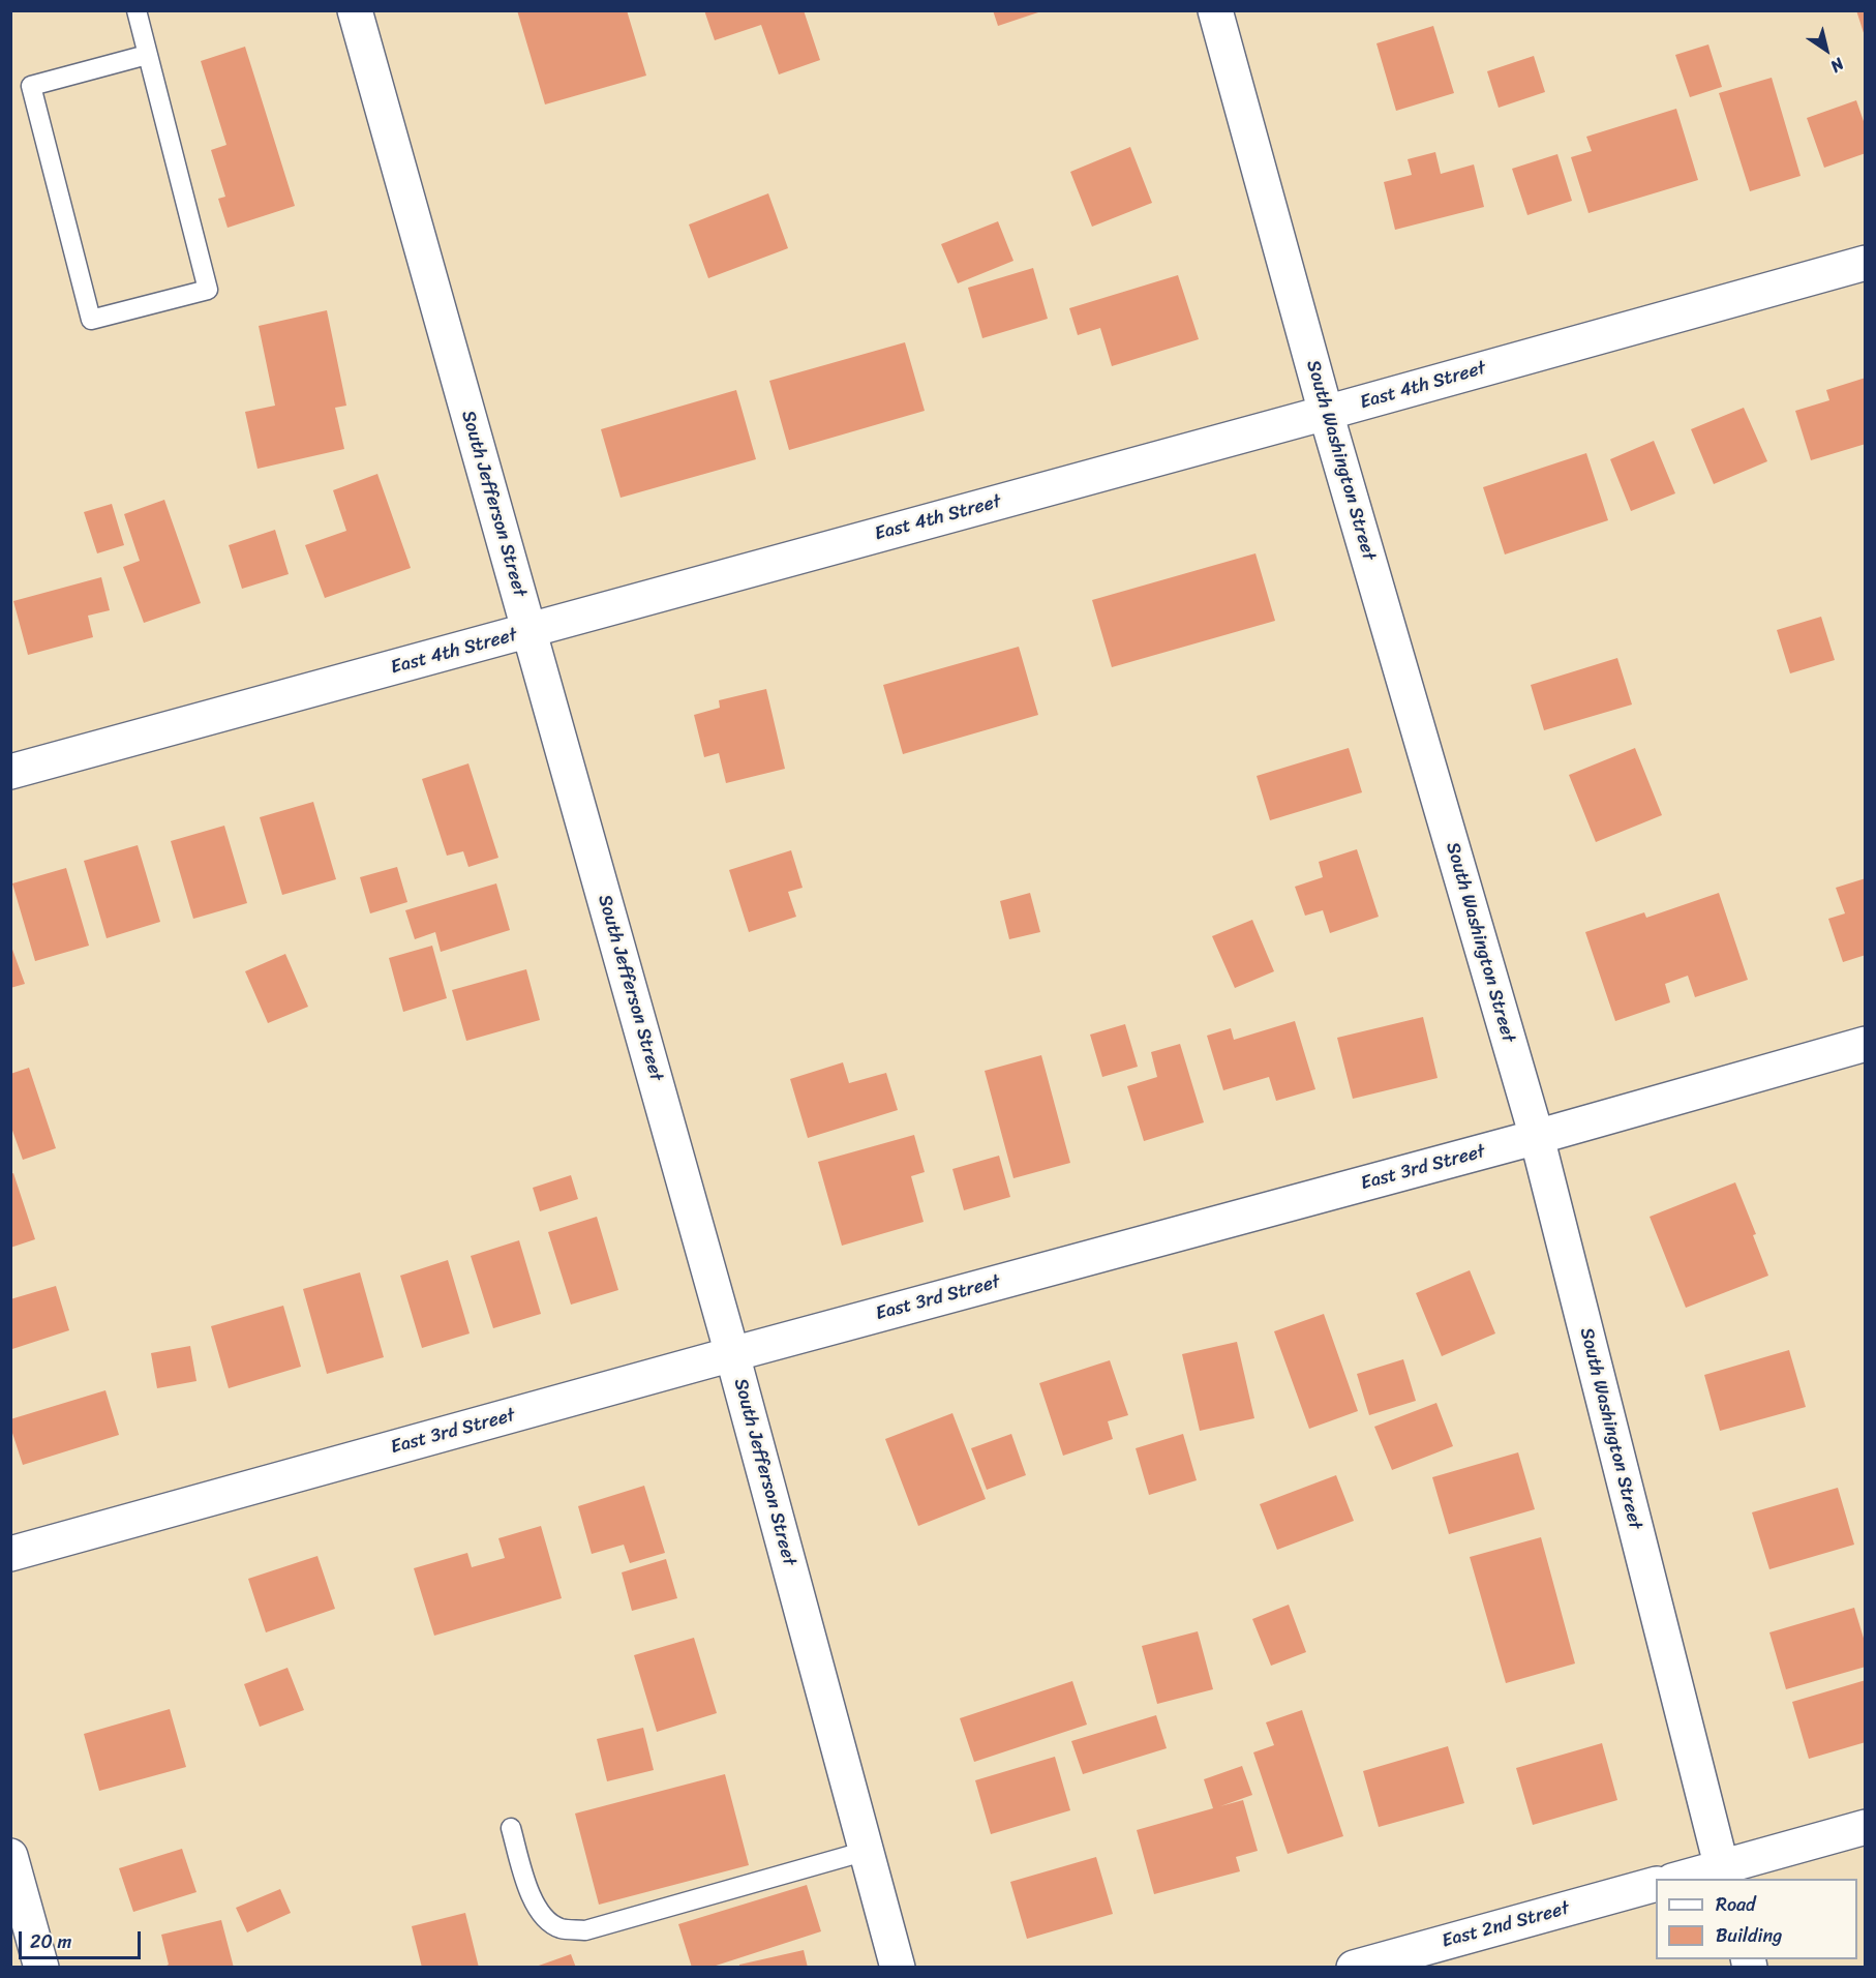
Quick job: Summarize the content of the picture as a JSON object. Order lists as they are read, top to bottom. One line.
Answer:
{"streets":{"street":["East 4th Street","South Washington Street","South Jefferson Street","East 3rd Street","East 2nd Street"]},"crossings":[["East 4th Street","South Washington Street"],["East 4th Street","South Jefferson Street"],["South Washington Street","East 3rd Street"],["South Jefferson Street","East 3rd Street"]],"legend":["Road","Building"],"scale_bar":"20 m","north":"bottom right"}
